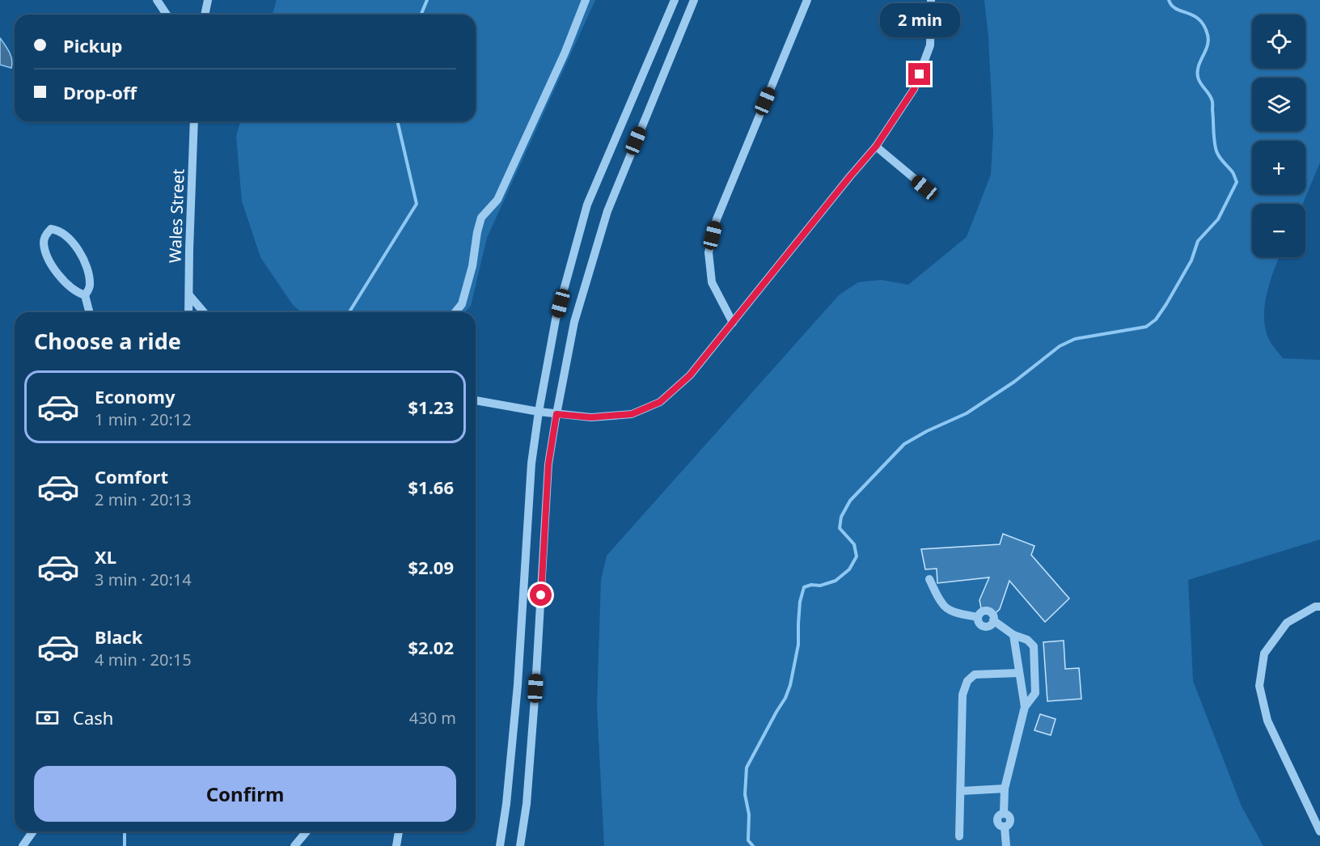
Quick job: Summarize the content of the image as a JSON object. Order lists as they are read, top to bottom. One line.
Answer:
{"streets":{"street":["Wales Street"]},"page":{"bubble":"2 min","map_buttons":["+","−"],"banner":["Pickup","Drop-off"],"heading":"Choose a ride","list":[{"name":"Economy","note":"1 min · 20:12","value":"$1.23"},{"name":"Comfort","note":"2 min · 20:13","value":"$1.66"},{"name":"XL","note":"3 min · 20:14","value":"$2.09"},{"name":"Black","note":"4 min · 20:15","value":"$2.02"}],"pay":["Cash","430 m"],"buttons":"Confirm"}}
